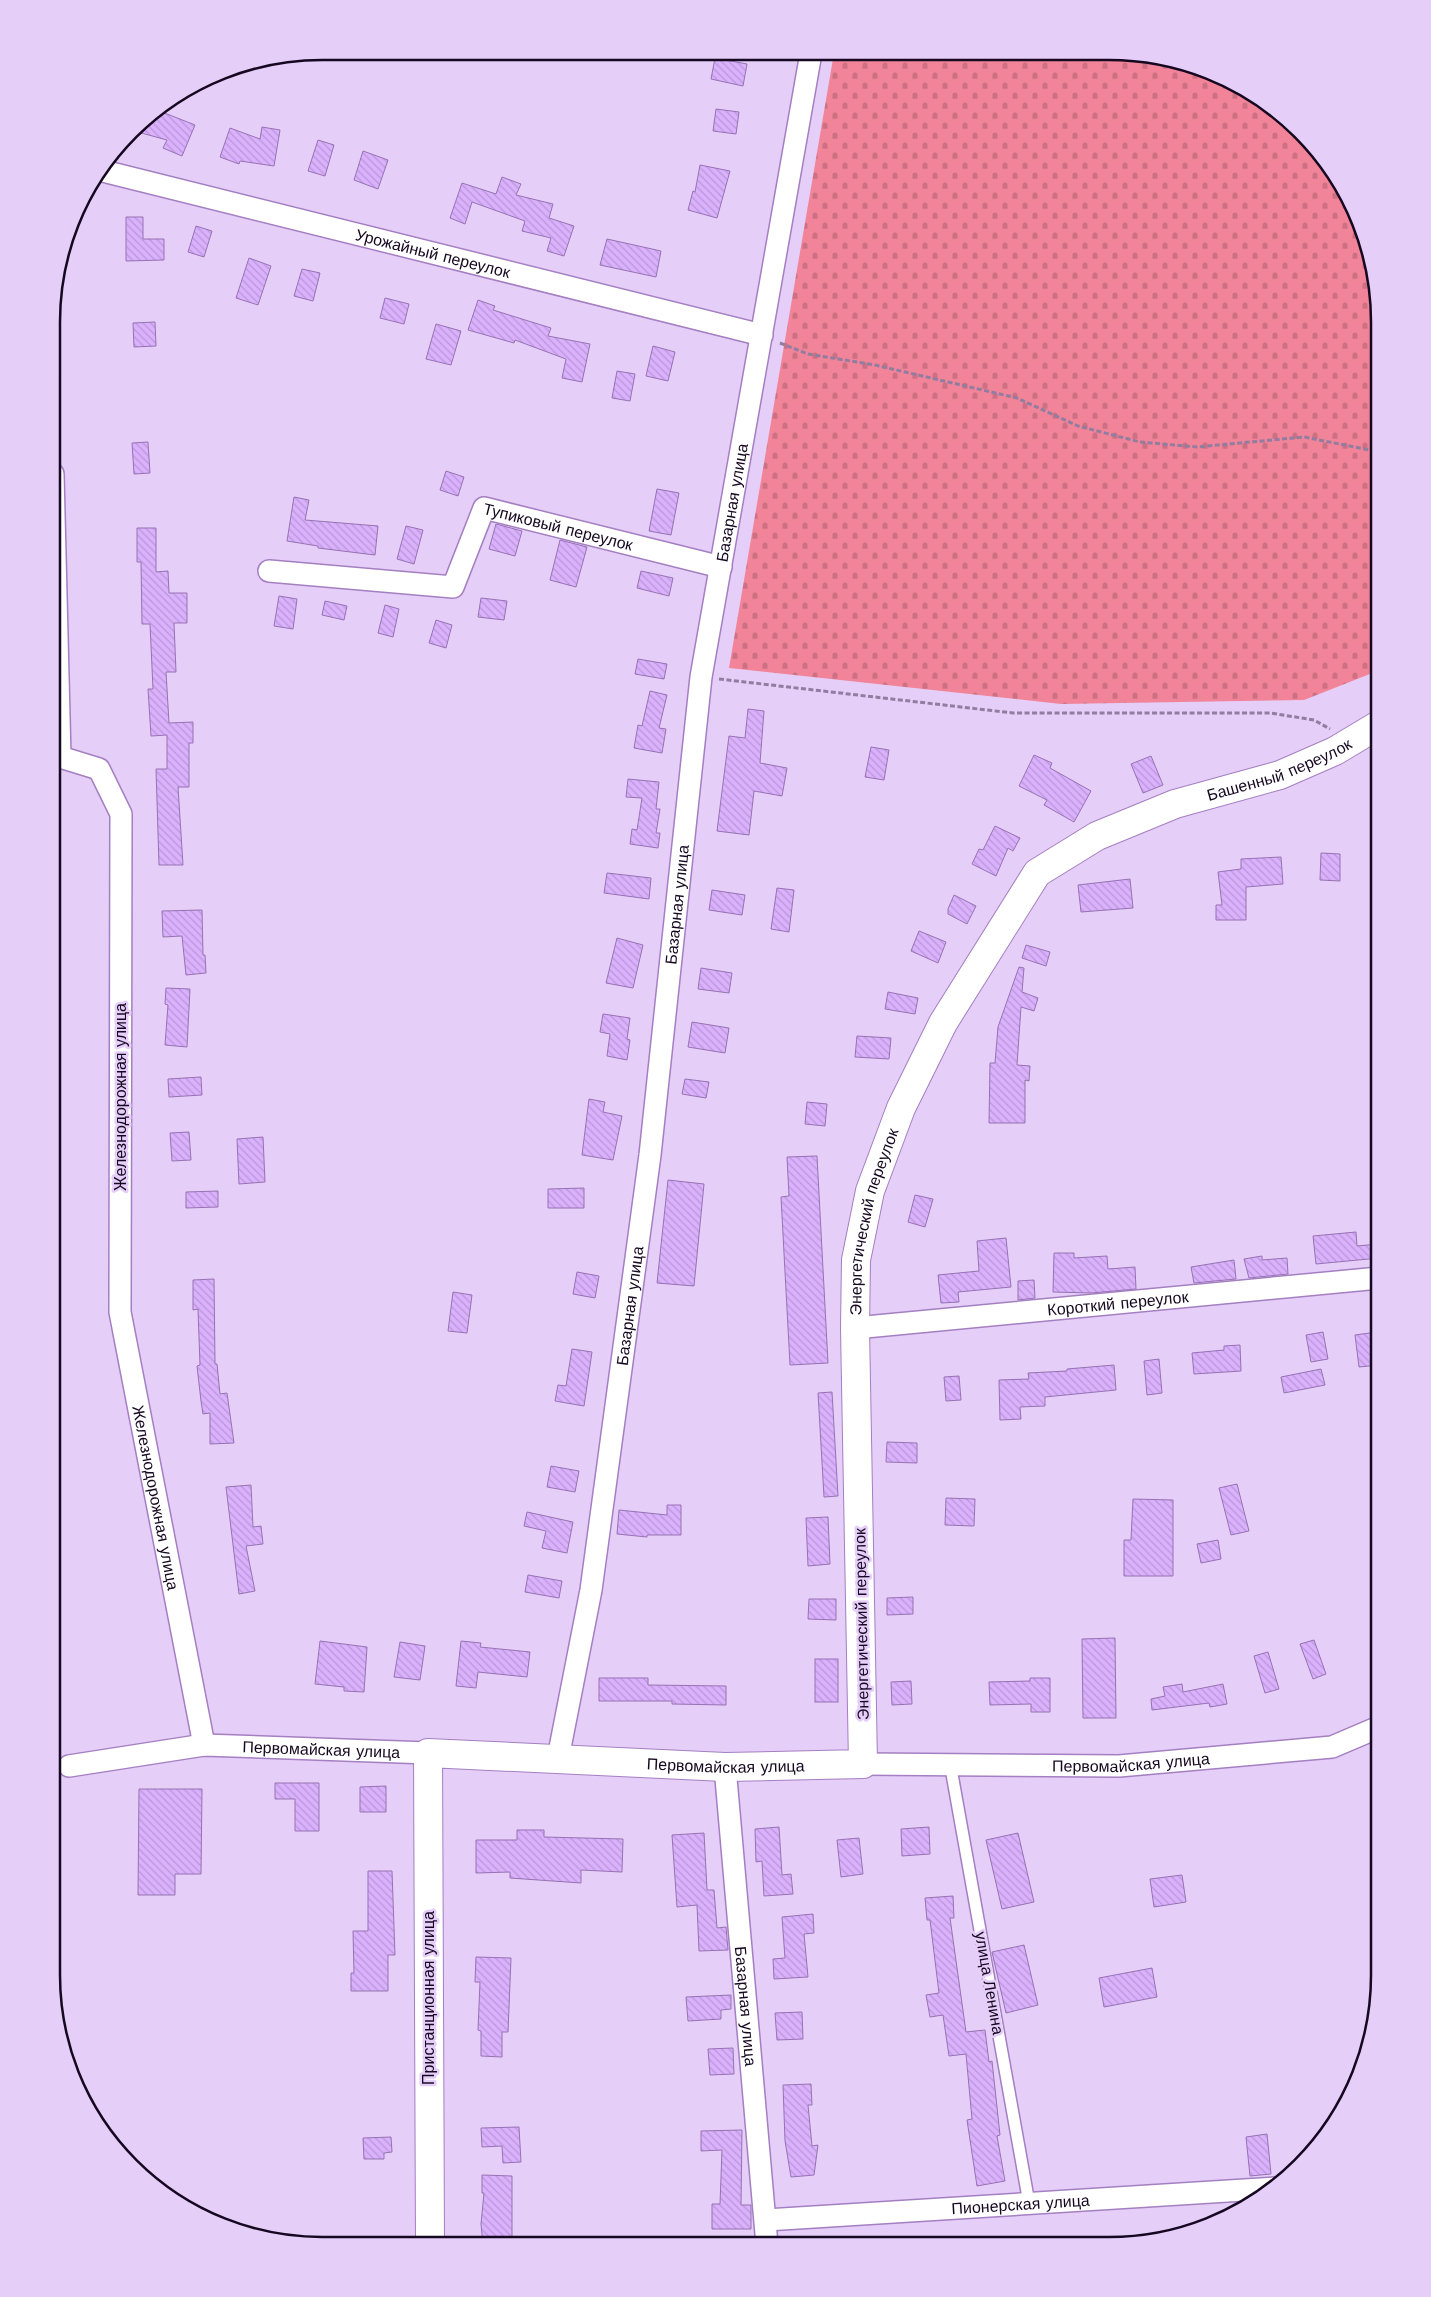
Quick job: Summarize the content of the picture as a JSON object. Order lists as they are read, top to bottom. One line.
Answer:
{"streets":{"street":["Урожайный переулок","Базарная улица","Тупиковый переулок","Башенный переулок","Железнодорожная улица","Энергетический переулок","Короткий переулок","Первомайская улица","Пристанционная улица","Пионерская улица"],"lane":["улица Ленина"]},"crossings":[["Урожайный переулок","Базарная улица"],["Базарная улица","Тупиковый переулок"],["Базарная улица","Первомайская улица"],["Базарная улица","Пионерская улица"],["Башенный переулок","Энергетический переулок"],["Железнодорожная улица","Первомайская улица"],["Энергетический переулок","Короткий переулок"],["Энергетический переулок","Первомайская улица"],["Первомайская улица","улица Ленина"],["Первомайская улица","Пристанционная улица"],["улица Ленина","Пионерская улица"]]}
